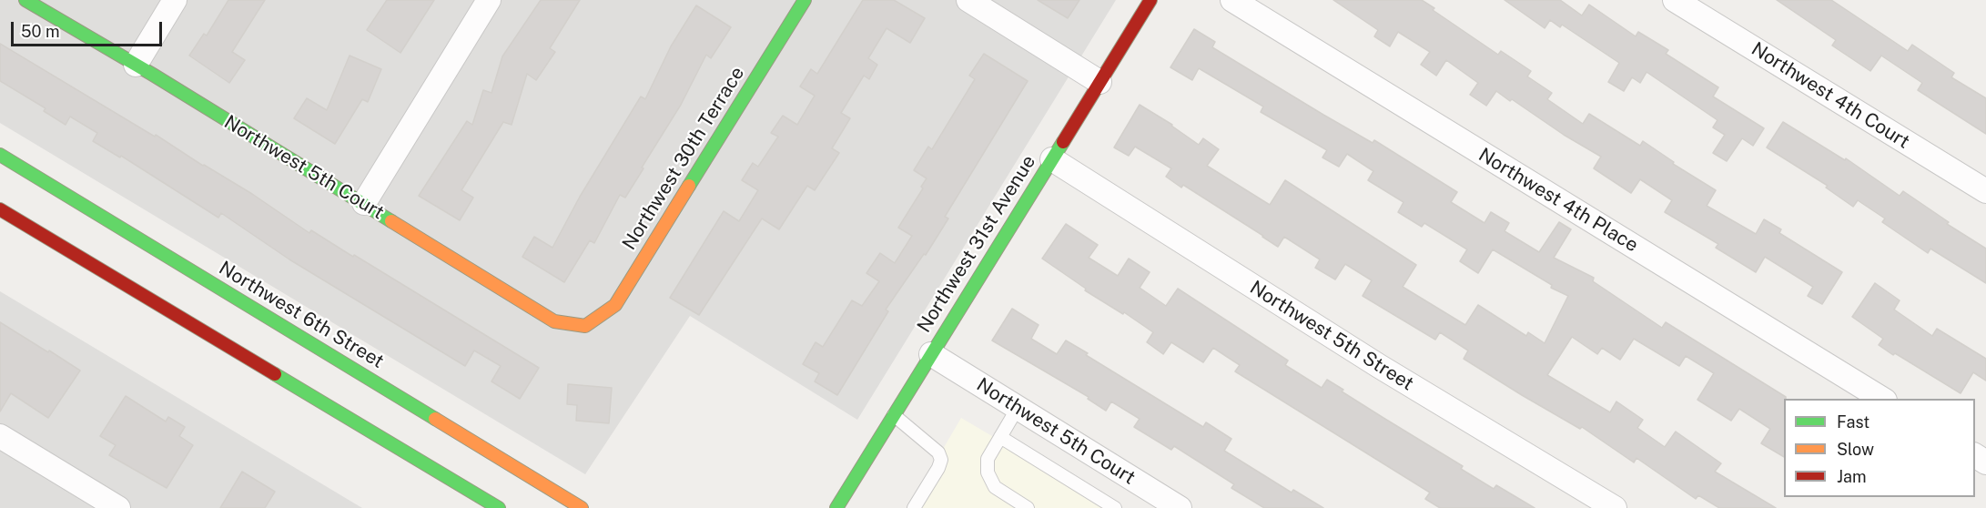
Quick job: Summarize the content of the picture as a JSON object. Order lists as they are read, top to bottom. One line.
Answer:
{"streets":{"street":["Northwest 4th Court","Northwest 30th Terrace","Northwest 5th Court","Northwest 4th Place","Northwest 31st Avenue","Northwest 6th Street","Northwest 5th Street"]},"crossings":[["Northwest 30th Terrace","Northwest 5th Court"],["Northwest 5th Court","Northwest 31st Avenue"],["Northwest 31st Avenue","Northwest 5th Street"]],"legend":["Fast","Slow","Jam"],"scale_bar":"50 m"}
